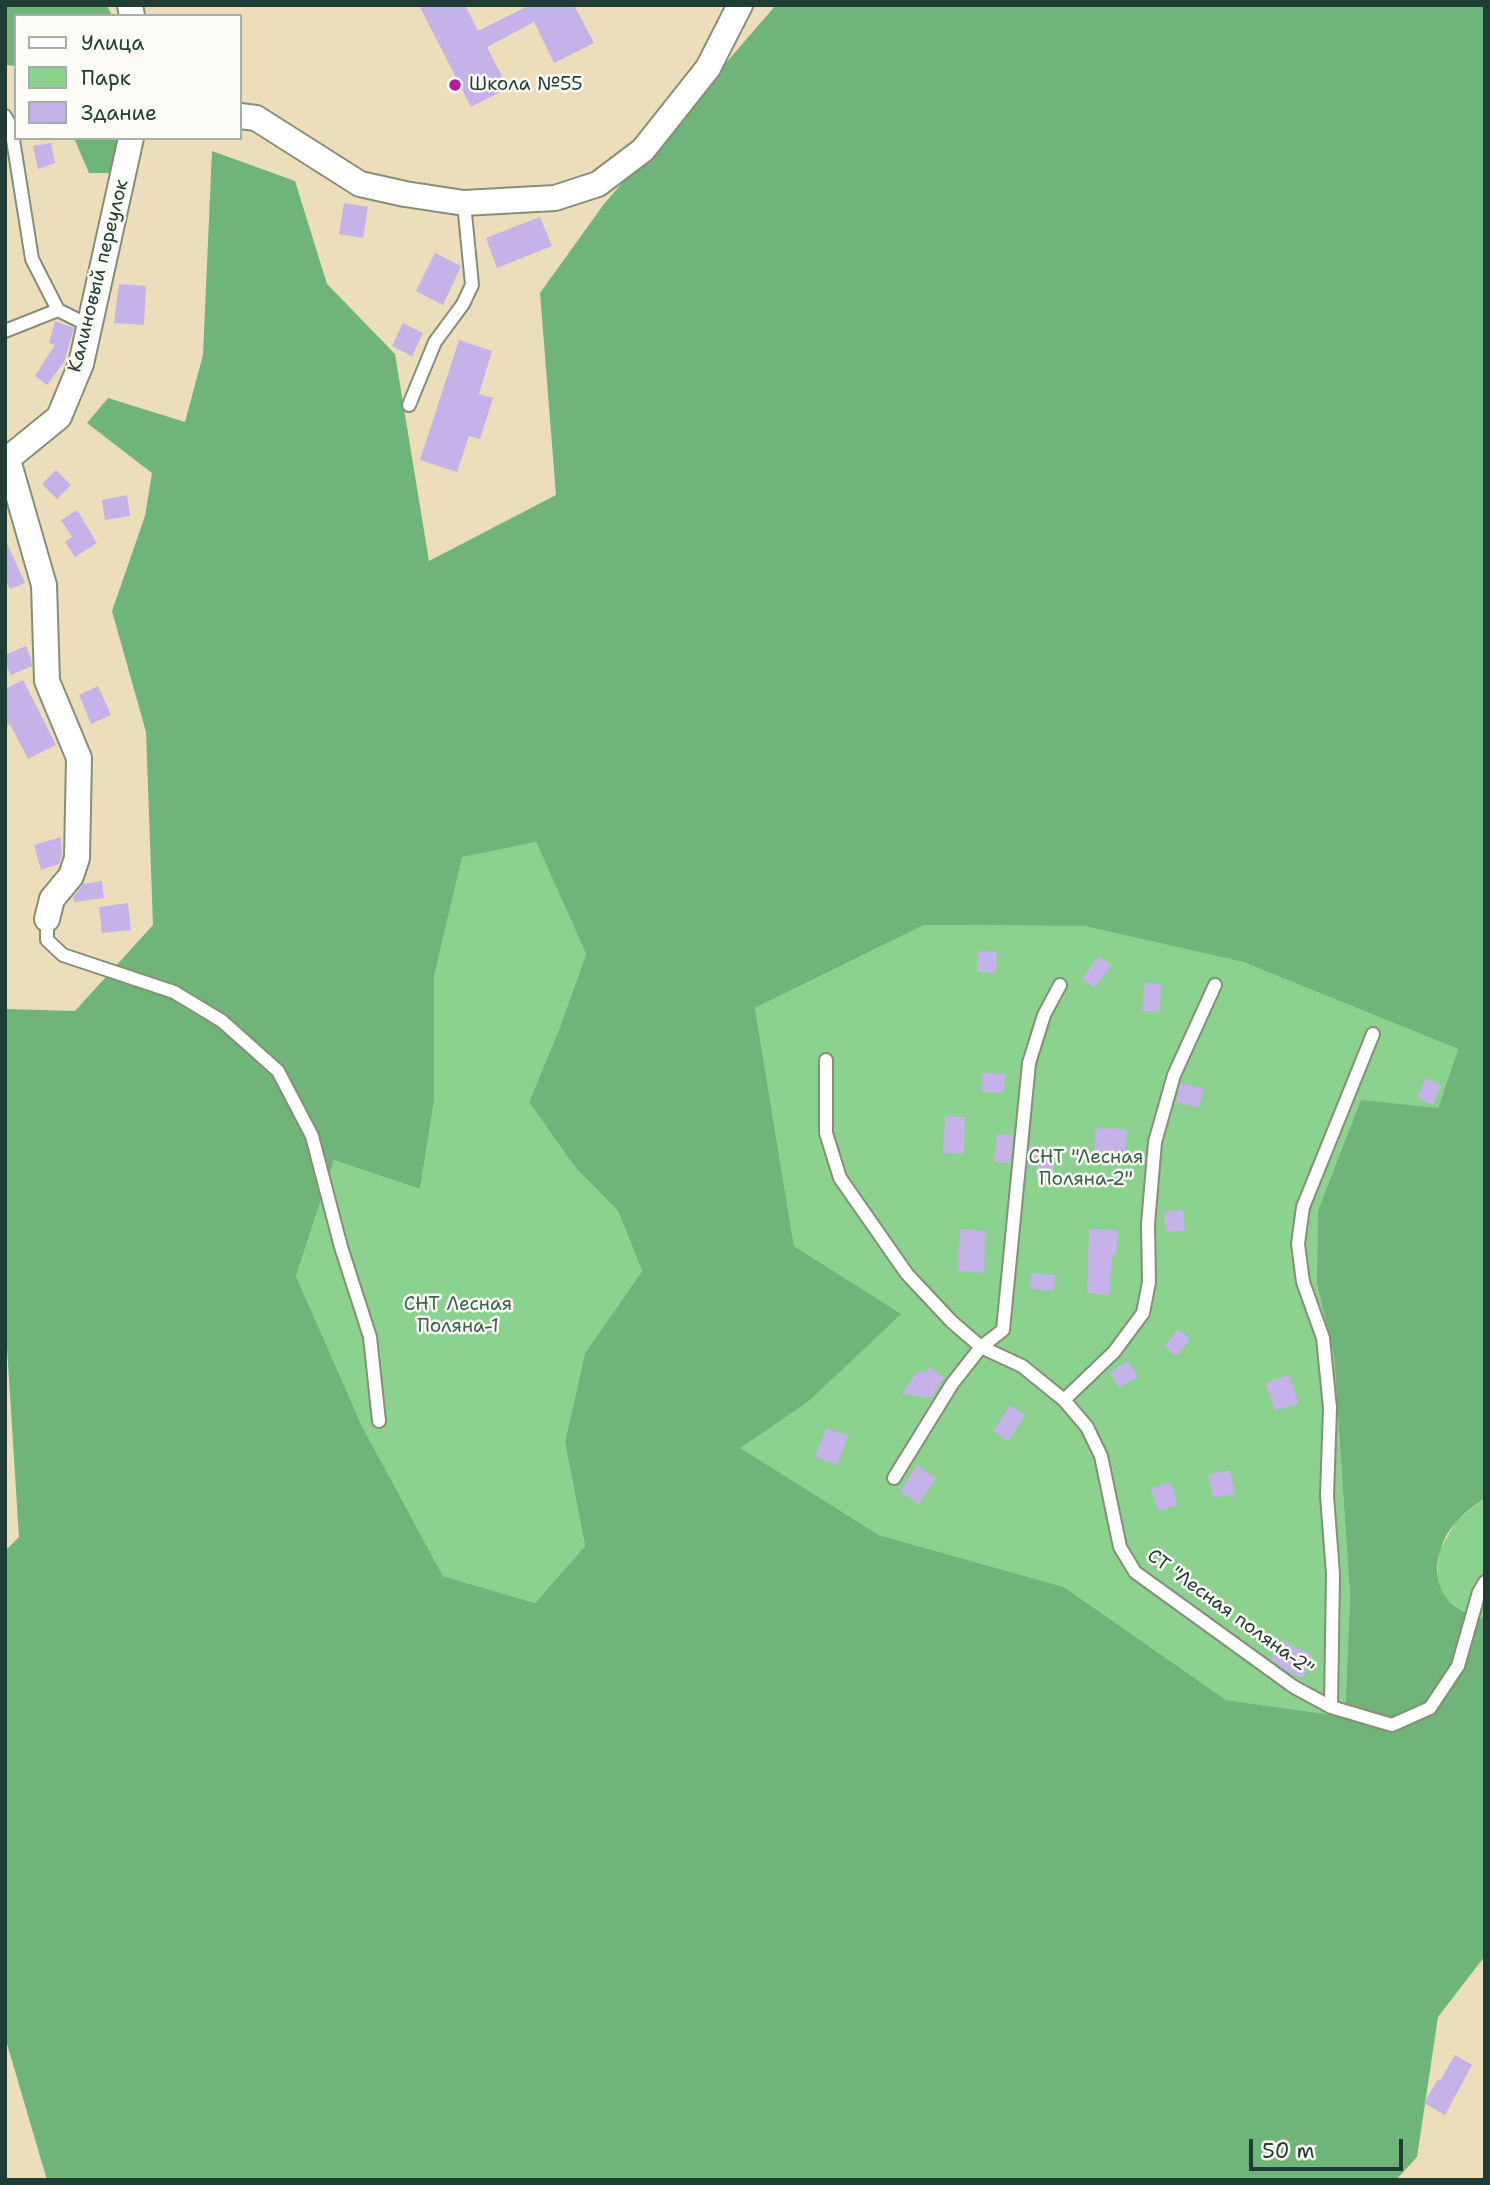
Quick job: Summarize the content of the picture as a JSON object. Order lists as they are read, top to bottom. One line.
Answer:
{"streets":{"street":["Калиновый переулок"],"lane":["СТ \"Лесная поляна-2\""]},"parks":["СНТ \"Лесная Поляна-2\"","СНТ Лесная Поляна-1"],"places":["Школа №55"],"legend":["Улица","Парк","Здание"],"scale_bar":"50 m"}
